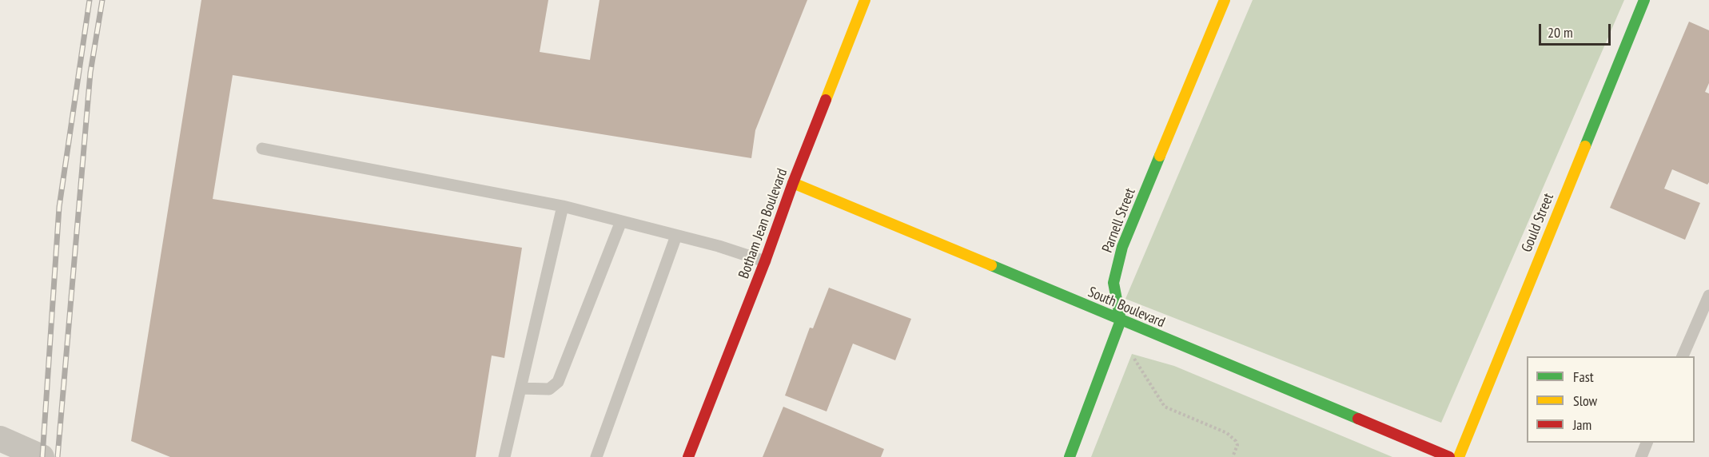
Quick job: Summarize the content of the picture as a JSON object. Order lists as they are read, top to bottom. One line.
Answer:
{"streets":{"street":["Parnell Street","Gould Street","Botham Jean Boulevard","South Boulevard"]},"crossings":[["Parnell Street","South Boulevard"],["Botham Jean Boulevard","South Boulevard"]],"legend":["Fast","Slow","Jam"],"scale_bar":"20 m"}
